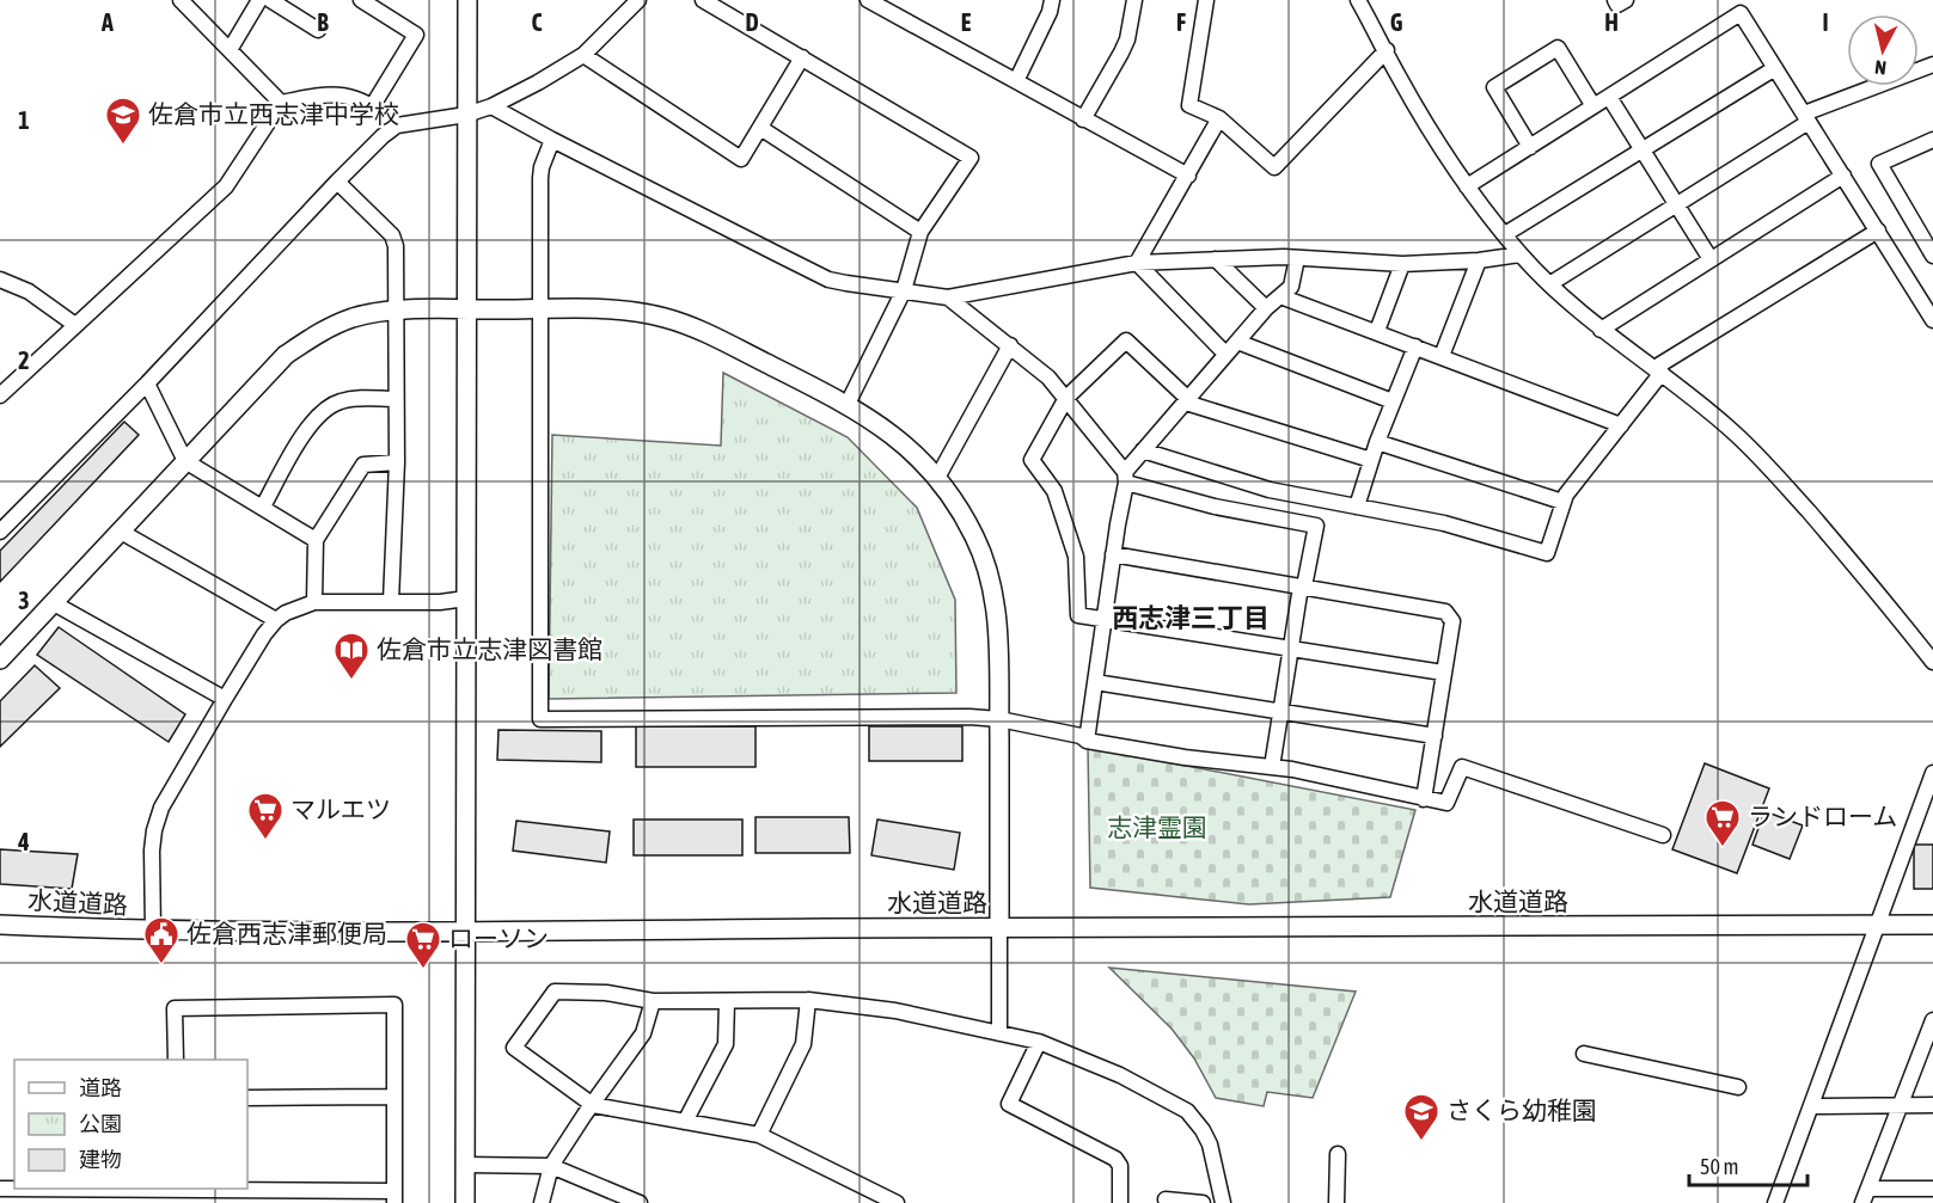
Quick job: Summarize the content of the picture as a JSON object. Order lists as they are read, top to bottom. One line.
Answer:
{"streets":{"street":["水道道路"]},"districts":["西志津三丁目"],"parks":["志津霊園"],"places":{"school or university":["佐倉市立西志津中学校","さくら幼稚園"],"library":["佐倉市立志津図書館"],"supermarket":["マルエツ","ランドローム","ローソン"],"public building":["佐倉西志津郵便局"]},"legend":["道路","公園","建物"],"scale_bar":"50 m","north":"bottom","grid":{"columns":["A","B","C","D","E","F","G","H","I"],"rows":["1","2","3","4"]}}
